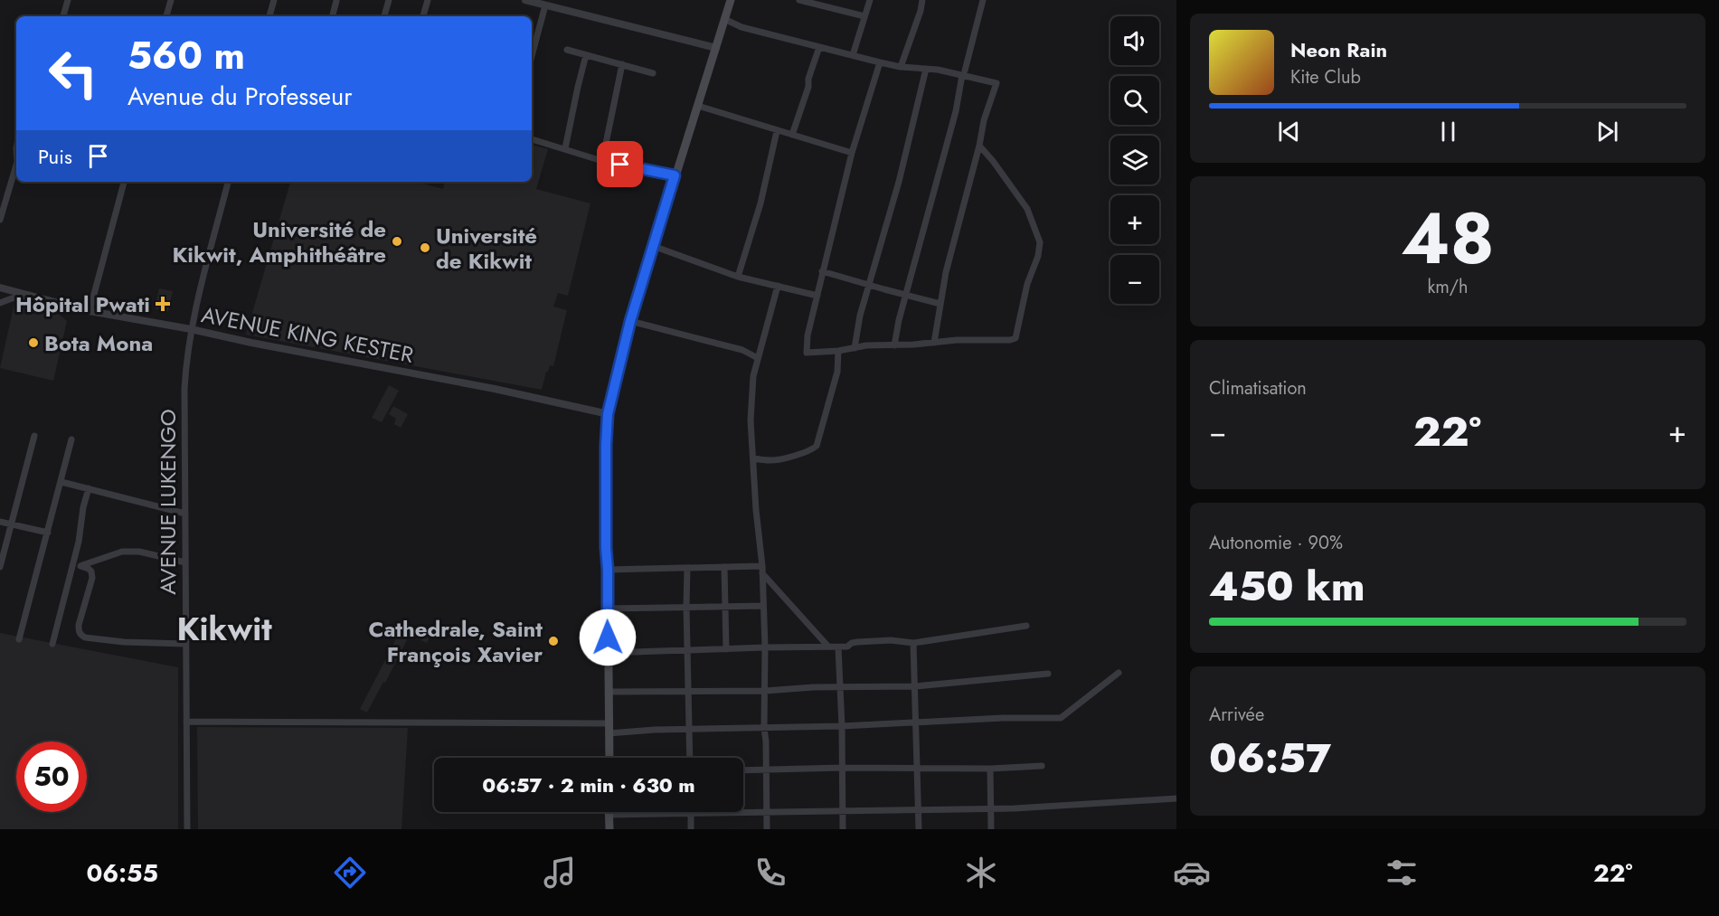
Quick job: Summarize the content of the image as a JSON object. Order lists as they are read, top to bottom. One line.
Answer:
{"streets":{"street":["AVENUE KING KESTER","AVENUE LUKENGO"]},"crossings":[["AVENUE KING KESTER","AVENUE LUKENGO"]],"districts":["Kikwit"],"places":{"other":["Université de Kikwit, Amphithéâtre","Université de Kikwit","Bota Mona","Cathedrale, Saint François Xavier"],"health":["Hôpital Pwati"]},"page":{"map_buttons":["+","−"],"turn":["560 m","Avenue du Professeur"],"song":["Neon Rain","Kite Club"],"then":"Puis","tile":[["48","km/h"],"Climatisation",["Autonomie · 90%","450 km"],["Arrivée","06:57"]],"heat":["−","22°","+"],"limit":"50","trip":"06:57 · 2 min · 630 m","tabs":["06:55","22°"]}}
